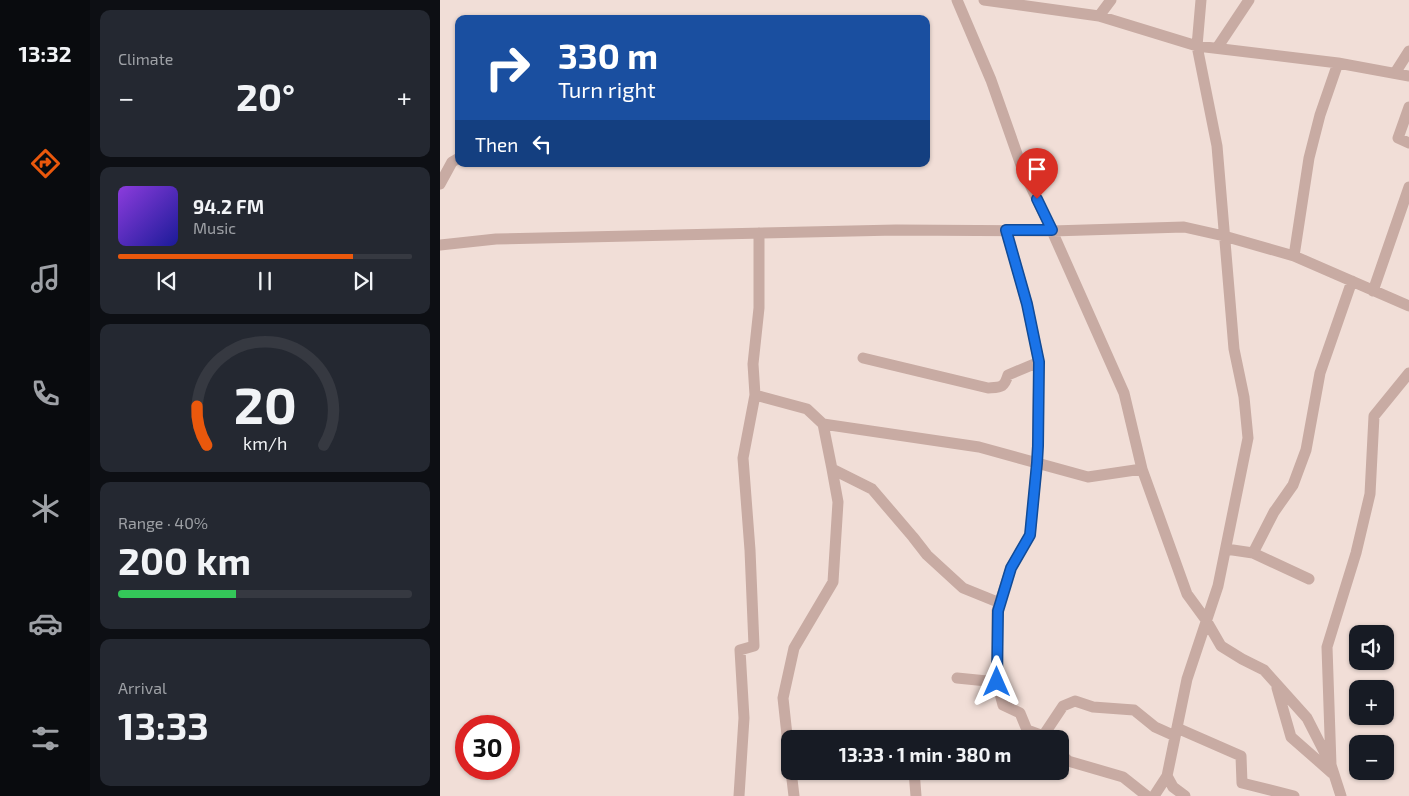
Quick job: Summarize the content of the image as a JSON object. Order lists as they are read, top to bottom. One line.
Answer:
{"page":{"tabs":"13:32","tile":["Climate",["Range · 40%","200 km"],["Arrival","13:33"]],"turn":["330 m","Turn right"],"heat":["−","20°","+"],"then":"Then","song":["94.2 FM","Music"],"map_buttons":["+","−"],"limit":"30","trip":"13:33 · 1 min · 380 m","gauge":["20","km/h"]}}
